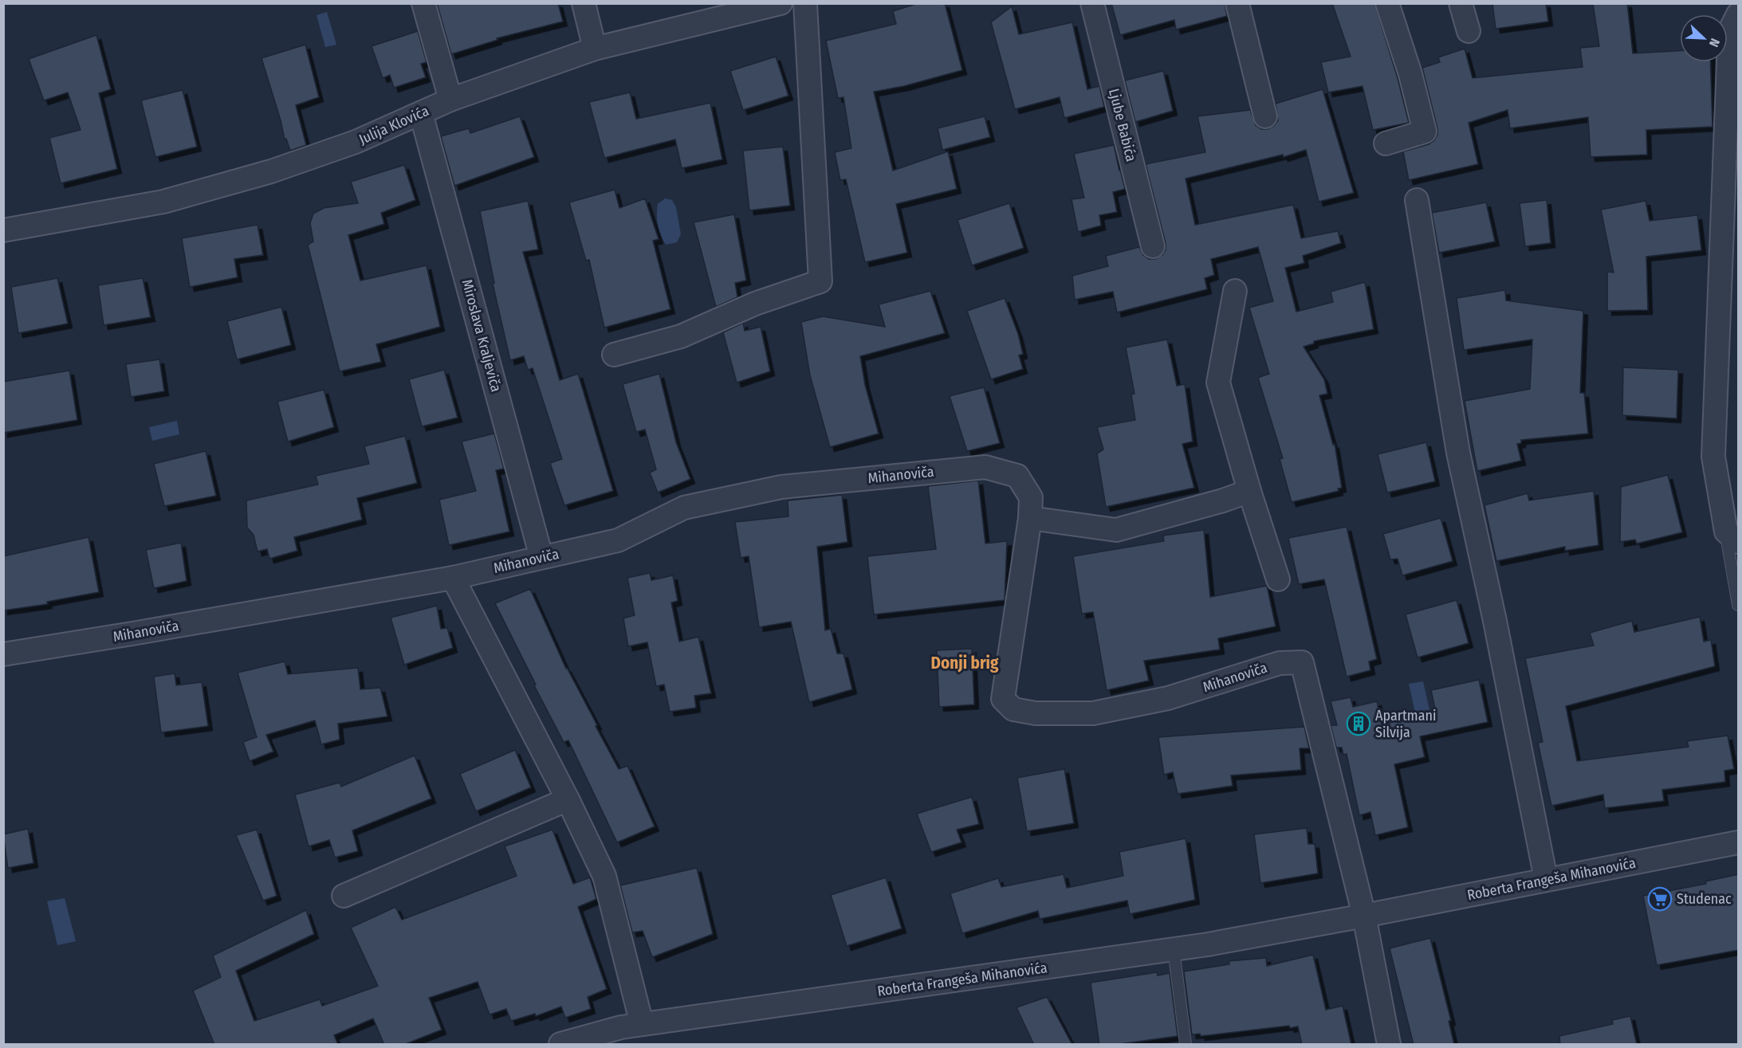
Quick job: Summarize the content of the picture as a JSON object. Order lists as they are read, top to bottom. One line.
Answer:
{"streets":{"street":["Julija Klovića","Ljube Babića","Miroslava Kraljeviča","Mihanoviča","Roberta Frangeša Mihanovića"]},"crossings":[["Julija Klovića","Miroslava Kraljeviča"],["Miroslava Kraljeviča","Mihanoviča"],["Mihanoviča","Roberta Frangeša Mihanovića"]],"districts":["Donji brig"],"places":{"building":["Apartmani Silvija"],"supermarket":["Studenac"]},"north":"bottom right"}
